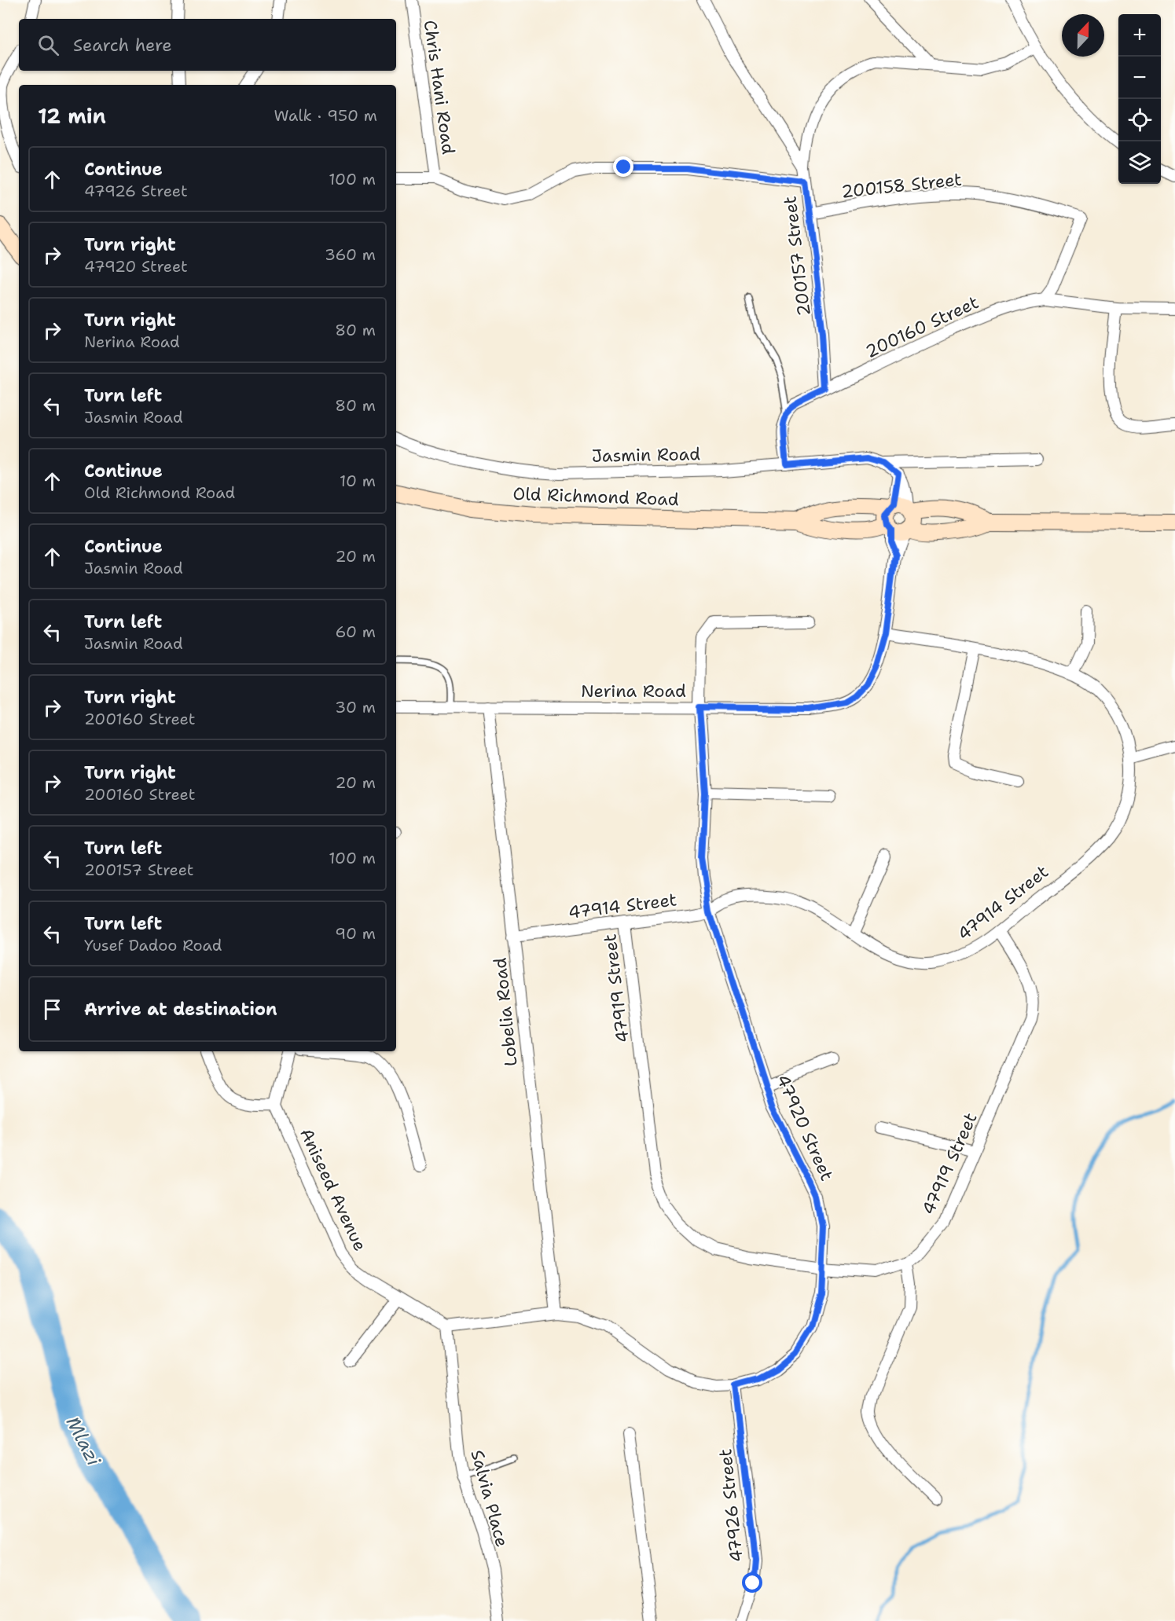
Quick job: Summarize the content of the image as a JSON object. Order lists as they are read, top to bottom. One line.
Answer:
{"streets":{"street":["Chris Hani Road","200158 Street","200157 Street","200160 Street","Jasmin Road","Old Richmond Road","Nerina Road","47914 Street","47919 Street","Lobelia Road","47920 Street","Aniseed Avenue","Salvia Place","47926 Street"]},"crossings":[["200158 Street","200157 Street"],["200158 Street","200160 Street"],["200157 Street","200160 Street"],["Jasmin Road","Old Richmond Road"],["Nerina Road","47914 Street"],["Nerina Road","Lobelia Road"],["Nerina Road","47920 Street"],["47914 Street","47919 Street"],["47914 Street","Lobelia Road"],["47914 Street","47920 Street"],["47919 Street","47920 Street"],["Lobelia Road","47920 Street"],["47920 Street","47926 Street"],["Aniseed Avenue","Salvia Place"]],"water":["Mlazi"],"north":"top","page":{"map_buttons":["+","−"],"search":"Search here","heading":["12 min","Walk · 950 m"],"list":[["Continue","47926 Street","100 m"],["Turn right","47920 Street","360 m"],["Turn right","Nerina Road","80 m"],["Turn left","Jasmin Road","80 m"],["Continue","Old Richmond Road","10 m"],["Continue","Jasmin Road","20 m"],["Turn left","Jasmin Road","60 m"],["Turn right","200160 Street","30 m"],["Turn right","200160 Street","20 m"],["Turn left","200157 Street","100 m"],["Turn left","Yusef Dadoo Road","90 m"],"Arrive at destination"]}}
